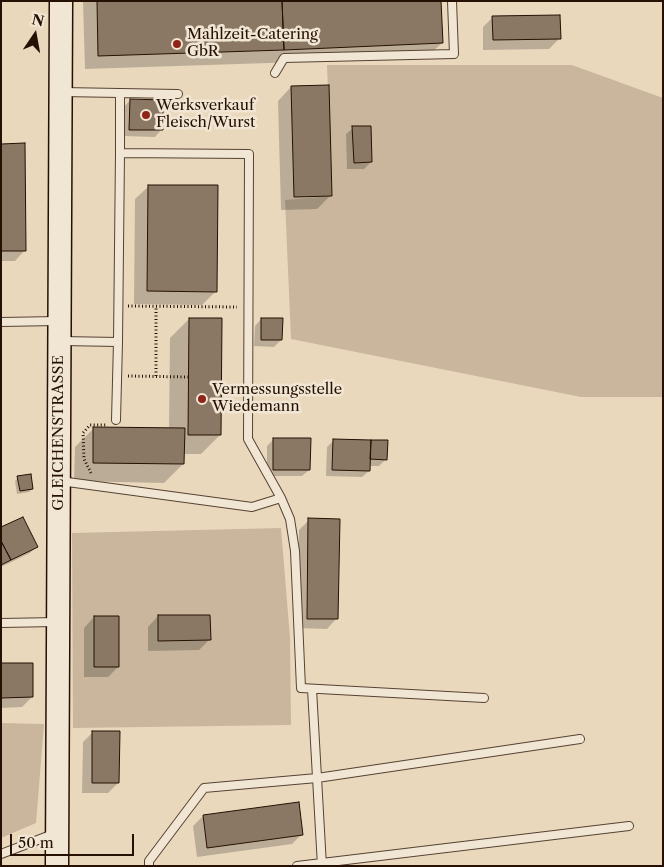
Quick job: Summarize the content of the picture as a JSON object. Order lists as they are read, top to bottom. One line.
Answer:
{"streets":{"street":["GLEICHENSTRASSE"]},"places":["Mahlzeit-Catering GbR","Werksverkauf Fleisch/Wurst","Vermessungsstelle Wiedemann"],"scale_bar":"50 m","north":"top"}
